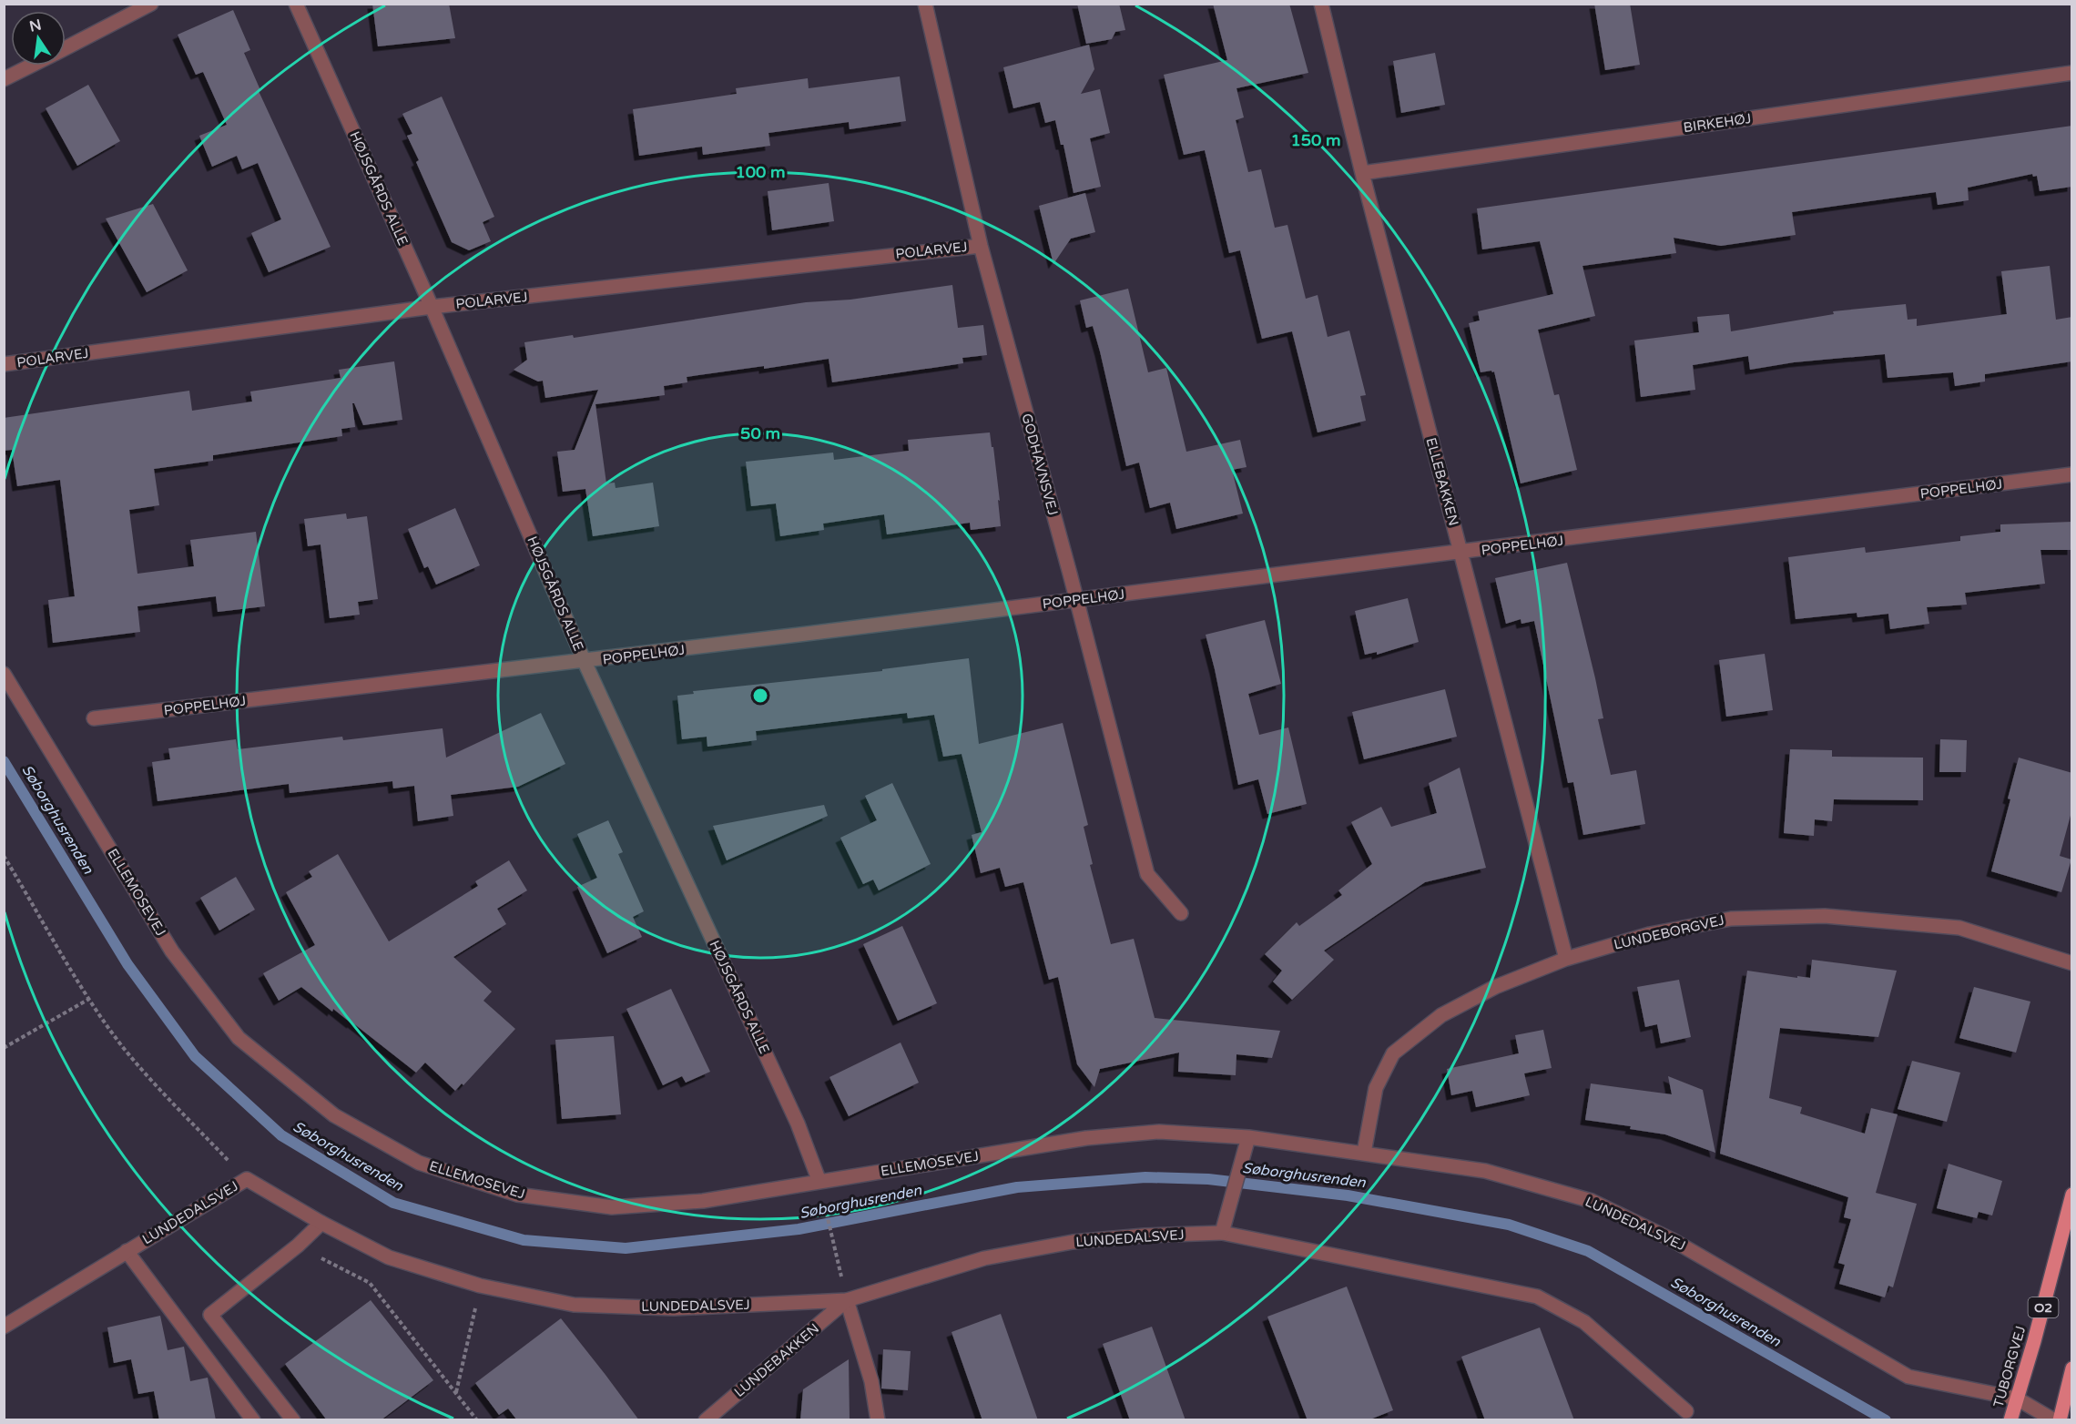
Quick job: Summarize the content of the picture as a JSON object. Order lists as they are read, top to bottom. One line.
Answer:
{"streets":{"main road":["O2","TUBORGVEJ"],"street":["BIRKEHØJ","HØJSGÅRDS ALLE","POLARVEJ","GODHAVNSVEJ","ELLEBAKKEN","POPPELHØJ","ELLEMOSEVEJ","LUNDEBORGVEJ","LUNDEDALSVEJ","LUNDEBAKKEN"]},"crossings":[["BIRKEHØJ","ELLEBAKKEN"],["HØJSGÅRDS ALLE","POLARVEJ"],["HØJSGÅRDS ALLE","POPPELHØJ"],["HØJSGÅRDS ALLE","ELLEMOSEVEJ"],["POLARVEJ","GODHAVNSVEJ"],["GODHAVNSVEJ","POPPELHØJ"],["ELLEBAKKEN","POPPELHØJ"],["ELLEBAKKEN","LUNDEBORGVEJ"],["ELLEMOSEVEJ","LUNDEDALSVEJ"],["LUNDEBORGVEJ","LUNDEDALSVEJ"],["LUNDEDALSVEJ","LUNDEBAKKEN"],["LUNDEDALSVEJ","TUBORGVEJ"]],"water":["Søborghusrenden"],"north":"top","rings":["150 m","100 m","50 m"]}
